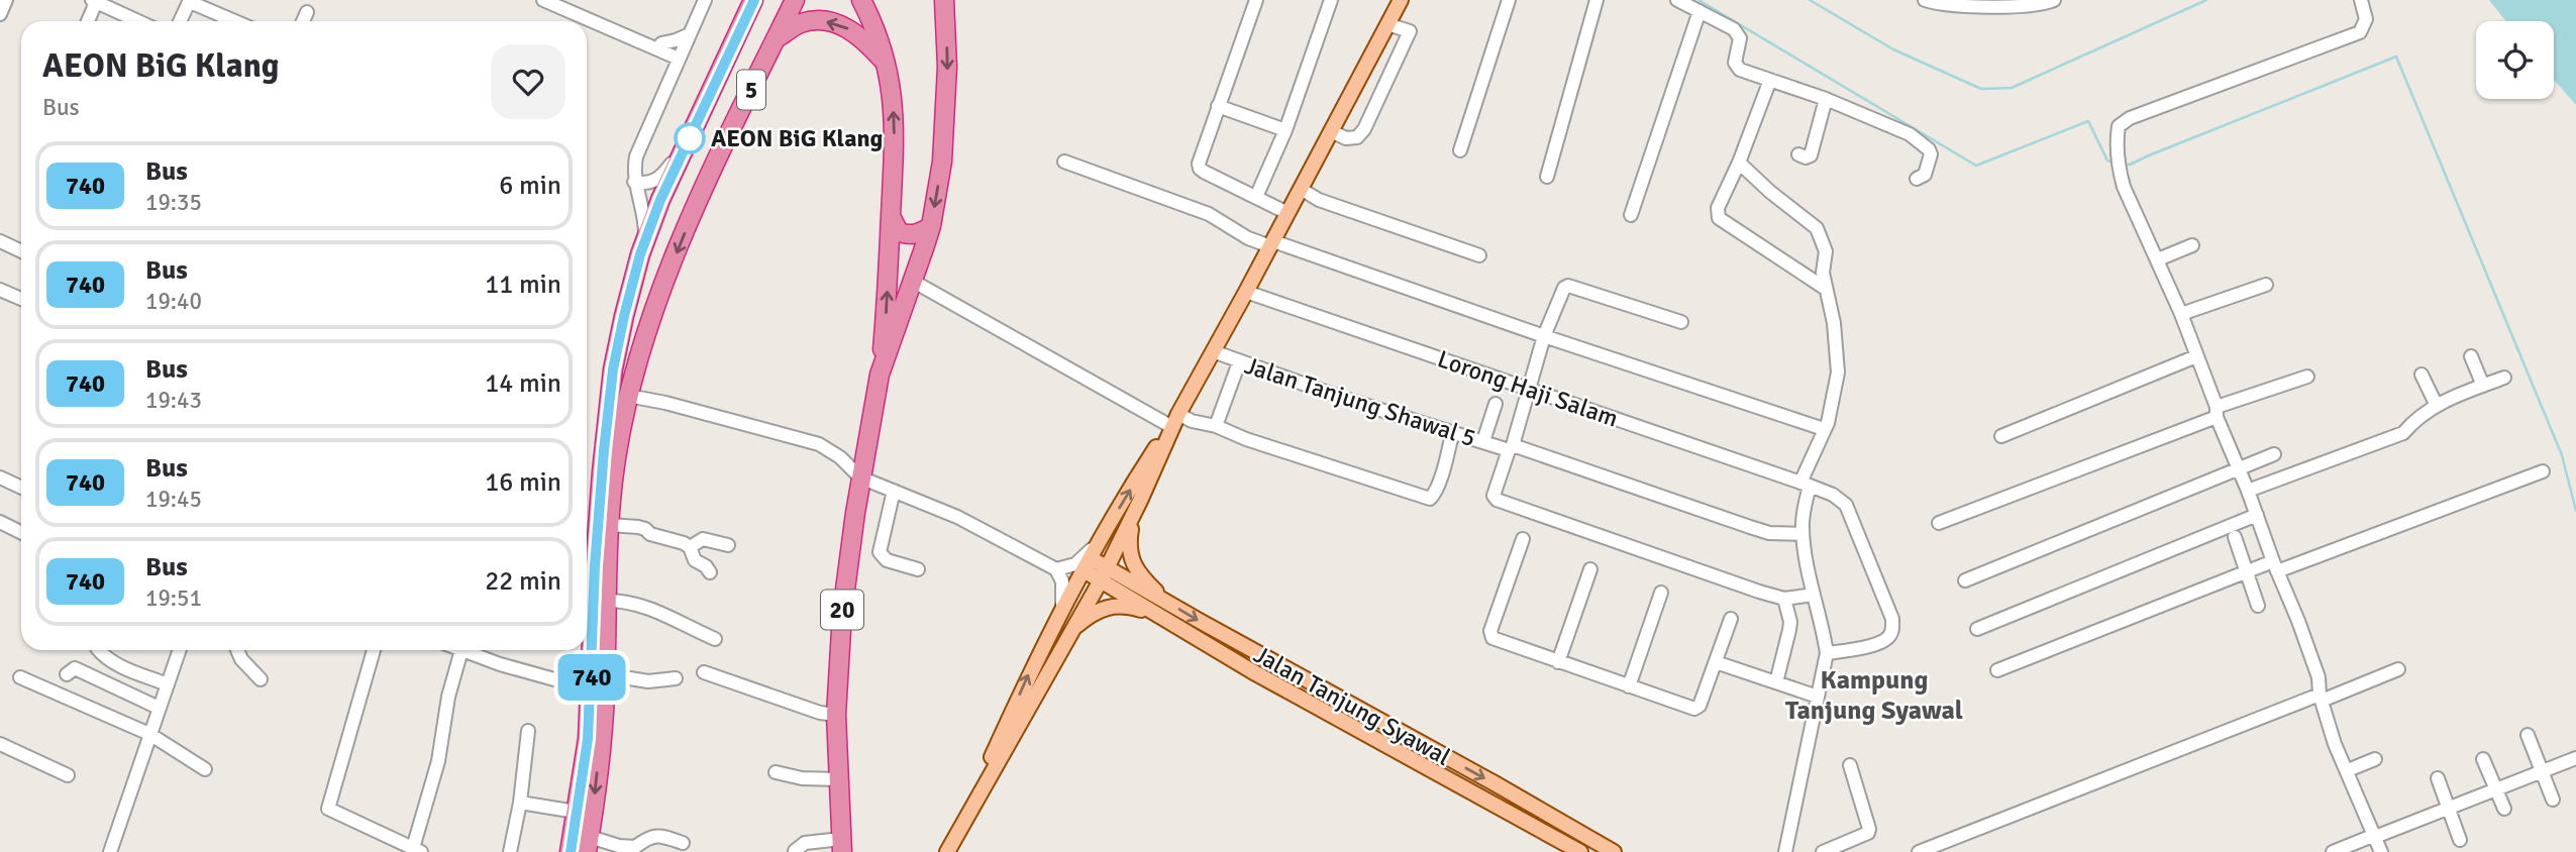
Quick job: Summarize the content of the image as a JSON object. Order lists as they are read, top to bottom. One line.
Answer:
{"streets":{"highway":["5","20"],"main road":["Jalan Tanjung Syawal"],"street":["Lorong Haji Salam","Jalan Tanjung Shawal 5"]},"districts":["Kampung Tanjung Syawal"],"places":["AEON BiG Klang"],"lines":["bus line 740"],"page":{"on_map":"740","heading":["AEON BiG Klang","Bus"],"list":[{"mark":"740","name":"Bus","note":"19:35","value":"6 min"},{"mark":"740","name":"Bus","note":"19:40","value":"11 min"},{"mark":"740","name":"Bus","note":"19:43","value":"14 min"},{"mark":"740","name":"Bus","note":"19:45","value":"16 min"},{"mark":"740","name":"Bus","note":"19:51","value":"22 min"}]}}
